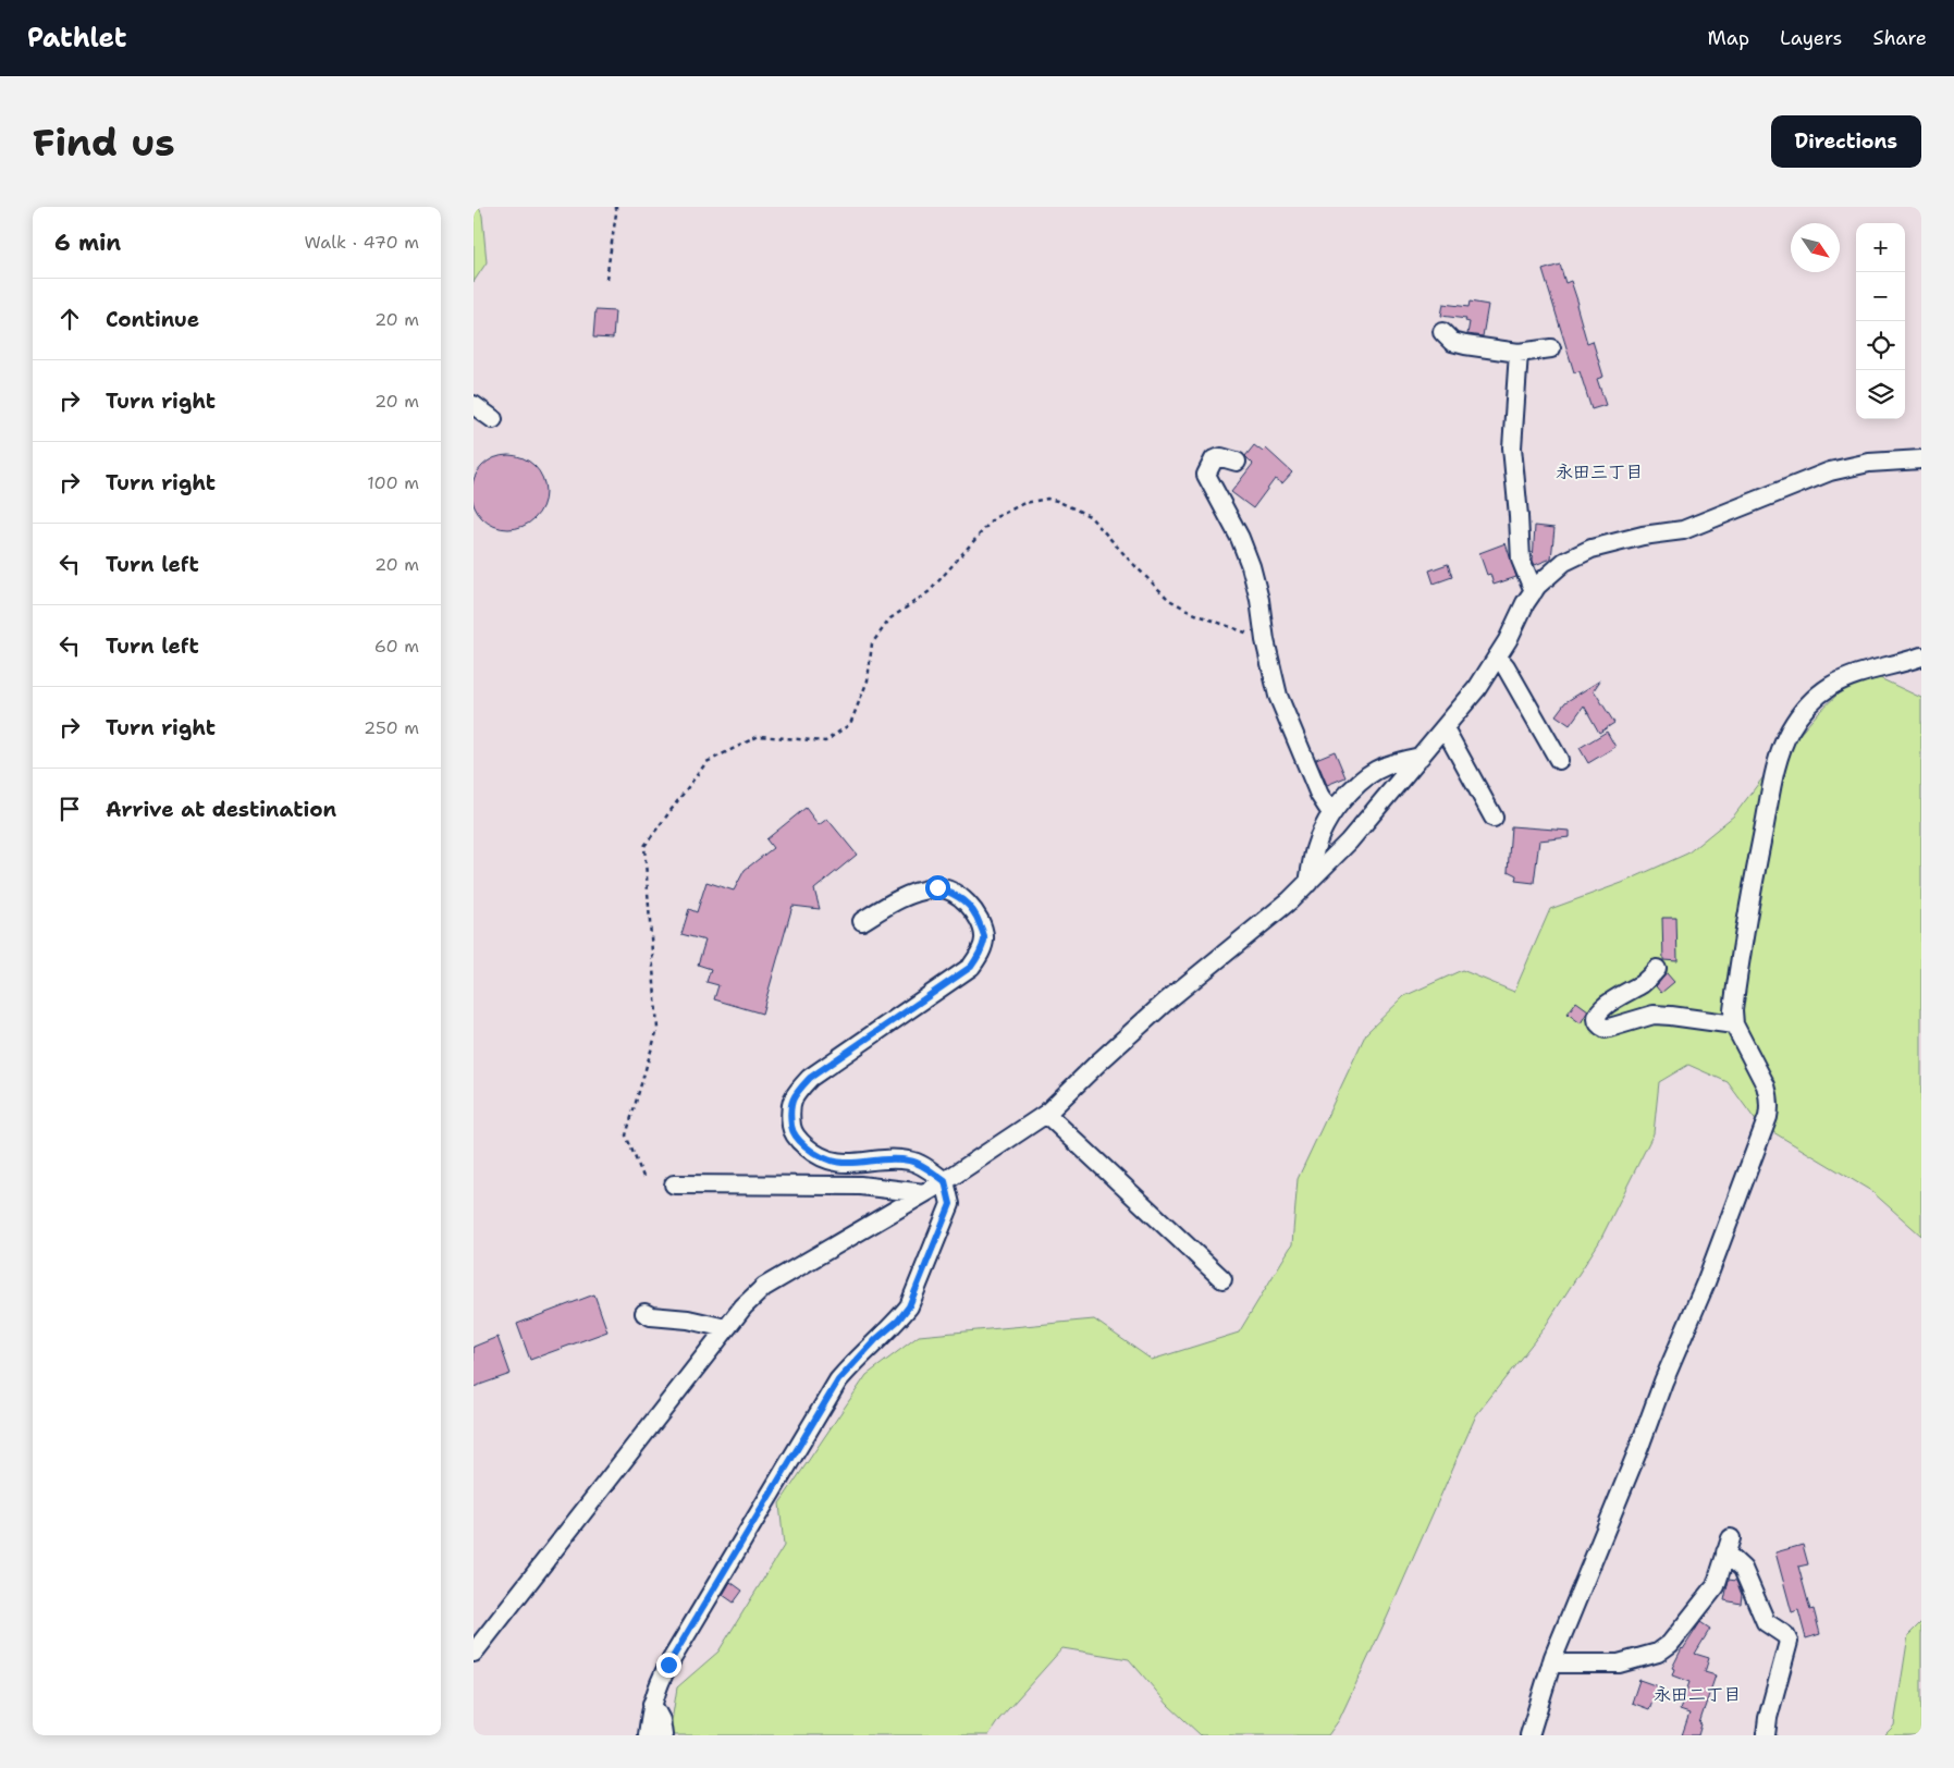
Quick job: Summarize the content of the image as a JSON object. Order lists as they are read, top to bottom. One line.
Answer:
{"districts":["永田三丁目","永田二丁目"],"north":"bottom right","page":{"header":"Pathlet","nav":["Map","Layers","Share"],"buttons":"Directions","title":"Find us","heading":["6 min","Walk · 470 m"],"map_buttons":["+","−"],"list":[["Continue","20 m"],["Turn right","20 m"],["Turn right","100 m"],["Turn left","20 m"],["Turn left","60 m"],["Turn right","250 m"],"Arrive at destination"]}}
